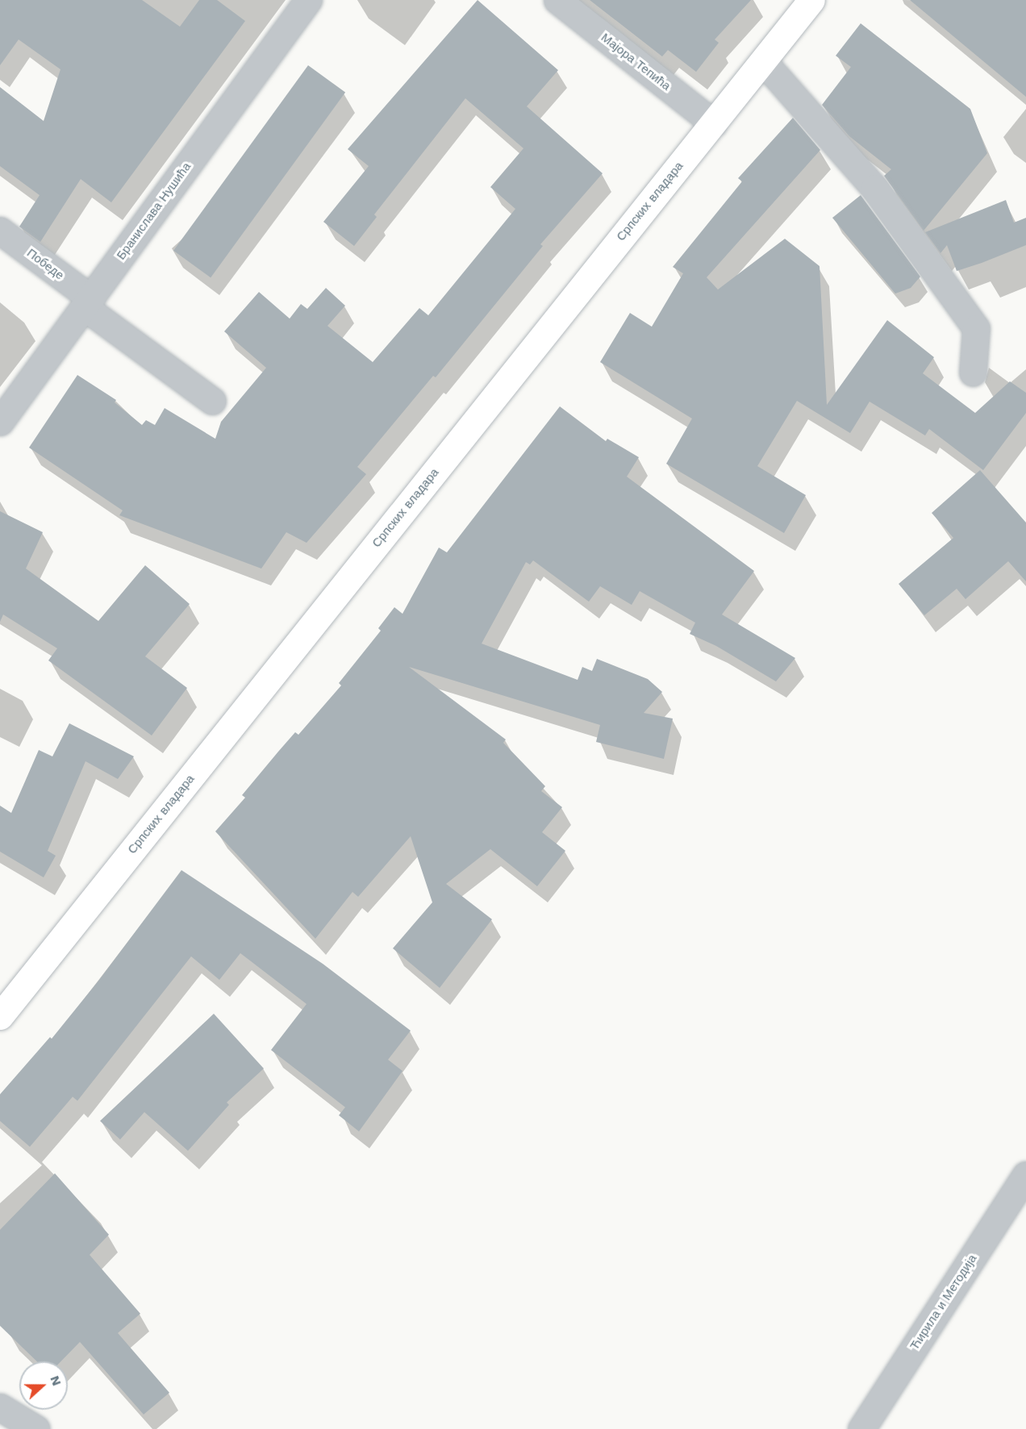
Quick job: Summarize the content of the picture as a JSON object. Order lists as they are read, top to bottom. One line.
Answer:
{"streets":{"main road":["Српских владара"],"street":["Мајора Тепића","Бранислава Нушића","Победе","Ћирила и Методија"]},"crossings":[["Мајора Тепића","Српских владара"],["Бранислава Нушића","Победе"]],"north":"right"}
